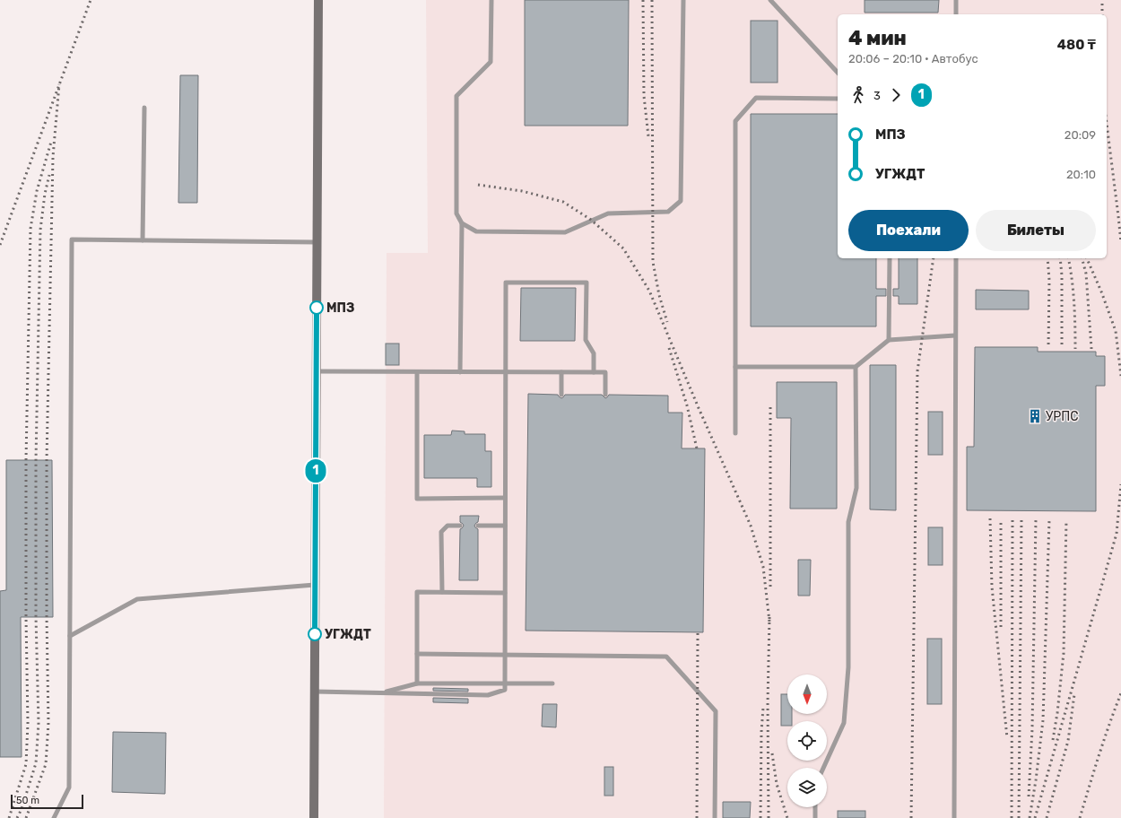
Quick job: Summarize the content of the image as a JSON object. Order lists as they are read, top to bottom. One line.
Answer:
{"places":{"other":["МПЗ","УГЖДТ"],"building":["УРПС"]},"lines":["bus line 1"],"scale_bar":"50 m","north":"bottom","page":{"on_map":"1","heading":["4 мин","20:06 – 20:10 · Автобус","480 ₸"],"legs":["3","1"],"list":[{"name":"МПЗ","value":"20:09"},{"name":"УГЖДТ","value":"20:10"}],"buttons":["Поехали","Билеты"],"scale":"50 m"}}
